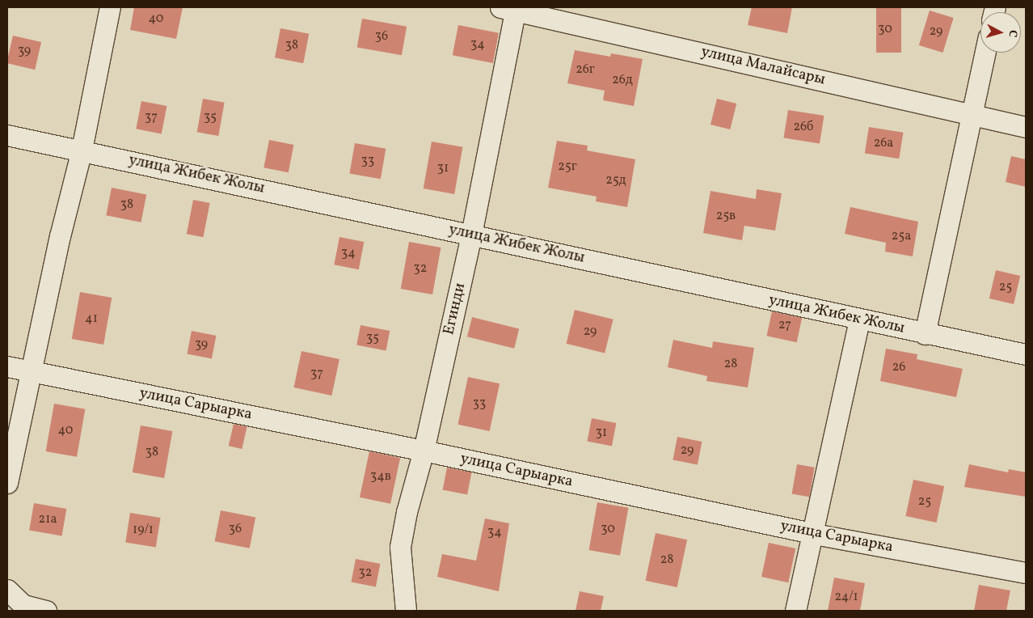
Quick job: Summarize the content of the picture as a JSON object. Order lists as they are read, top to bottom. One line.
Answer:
{"streets":{"street":["улица Малайсары","улица Жибек Жолы","Егинди","улица Сарыарка"]},"crossings":[["улица Малайсары","Егинди"],["улица Жибек Жолы","Егинди"],["Егинди","улица Сарыарка"]],"house_numbers":["40","30","29","36","34","38","39","26г","26д","37","35","26б","26а","33","25г","31","25д","38","25в","25а","34","32","25","41","27","29","35","39","28","26","37","33","40","31","29","38","34в","25","21а","36","30","19/1","34","28","32","24/1"],"north":"right"}
